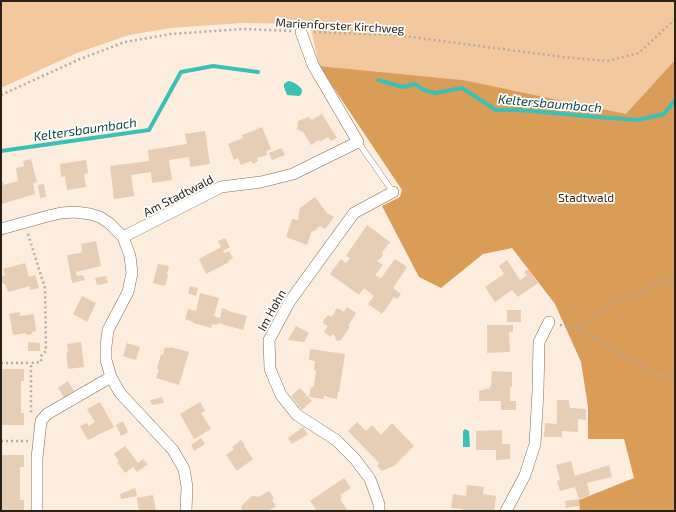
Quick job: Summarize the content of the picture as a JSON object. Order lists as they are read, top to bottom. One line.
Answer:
{"streets":{"street":["Am Stadtwald","Im Hohn"],"path":["Marienforster Kirchweg"]},"water":["Keltersbaumbach"],"parks":["Stadtwald"]}
